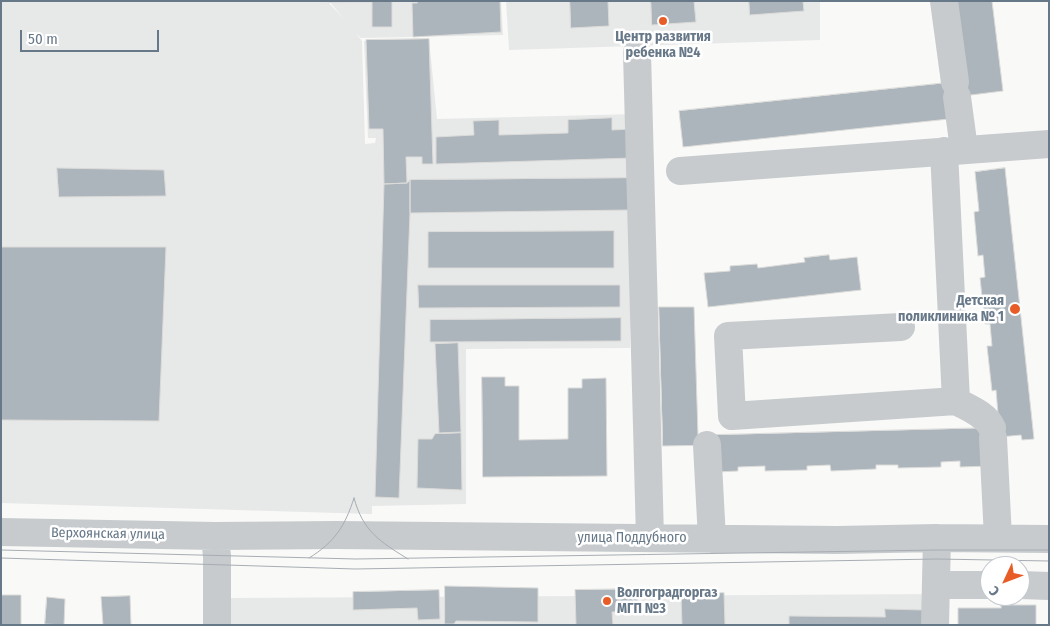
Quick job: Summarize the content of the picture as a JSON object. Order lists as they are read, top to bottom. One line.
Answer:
{"streets":{"street":["Верхоянская улица","улица Поддубного"]},"crossings":[["Верхоянская улица","улица Поддубного"]],"places":["Центр развития ребенка №4","Детская поликлиника № 1","Волгоградгоргаз МГП №3"],"scale_bar":"50 m","north":"bottom left"}
